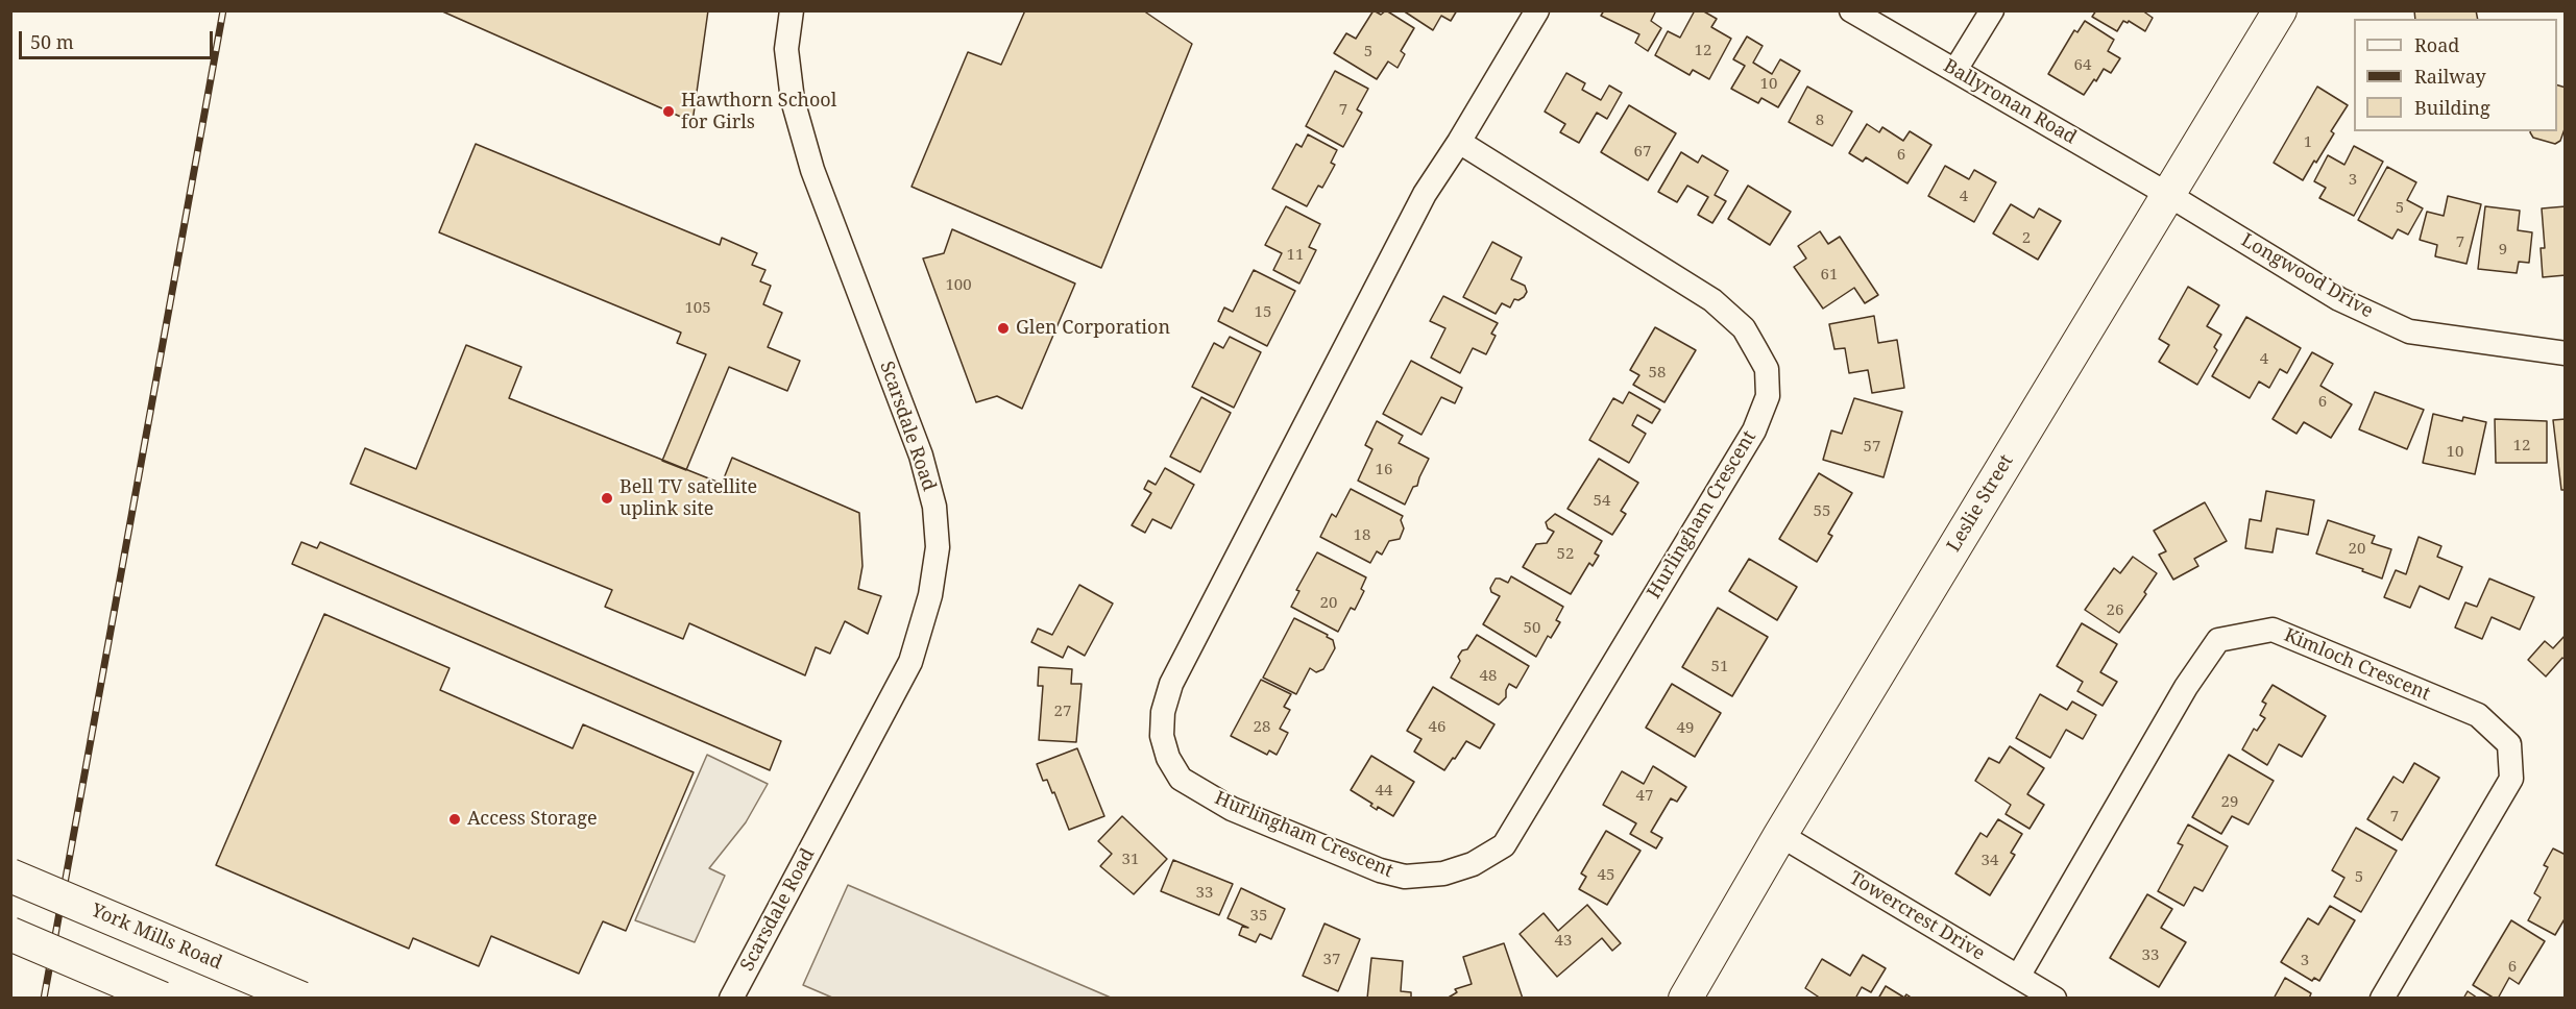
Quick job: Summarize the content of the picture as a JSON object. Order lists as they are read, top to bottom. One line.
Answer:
{"streets":{"main road":["Leslie Street","York Mills Road"],"street":["Ballyronan Road","Longwood Drive","Scarsdale Road","Hurlingham Crescent","Kimloch Crescent","Towercrest Drive"]},"crossings":[["Ballyronan Road","Longwood Drive"],["Ballyronan Road","Leslie Street"],["Longwood Drive","Leslie Street"],["Leslie Street","Towercrest Drive"],["Kimloch Crescent","Towercrest Drive"]],"places":["Hawthorn School for Girls","Glen Corporation","Bell TV satellite uplink site","Access Storage"],"house_numbers":["12","5","64","10","7","8","1","67","6","3","4","5","2","7","9","11","61","100","105","15","4","58","6","12","57","10","16","54","55","18","20","52","20","26","50","51","48","27","28","46","49","44","47","29","7","31","34","45","5","33","35","43","33","37","3","6"],"legend":["Road","Railway","Building"],"scale_bar":"50 m"}
